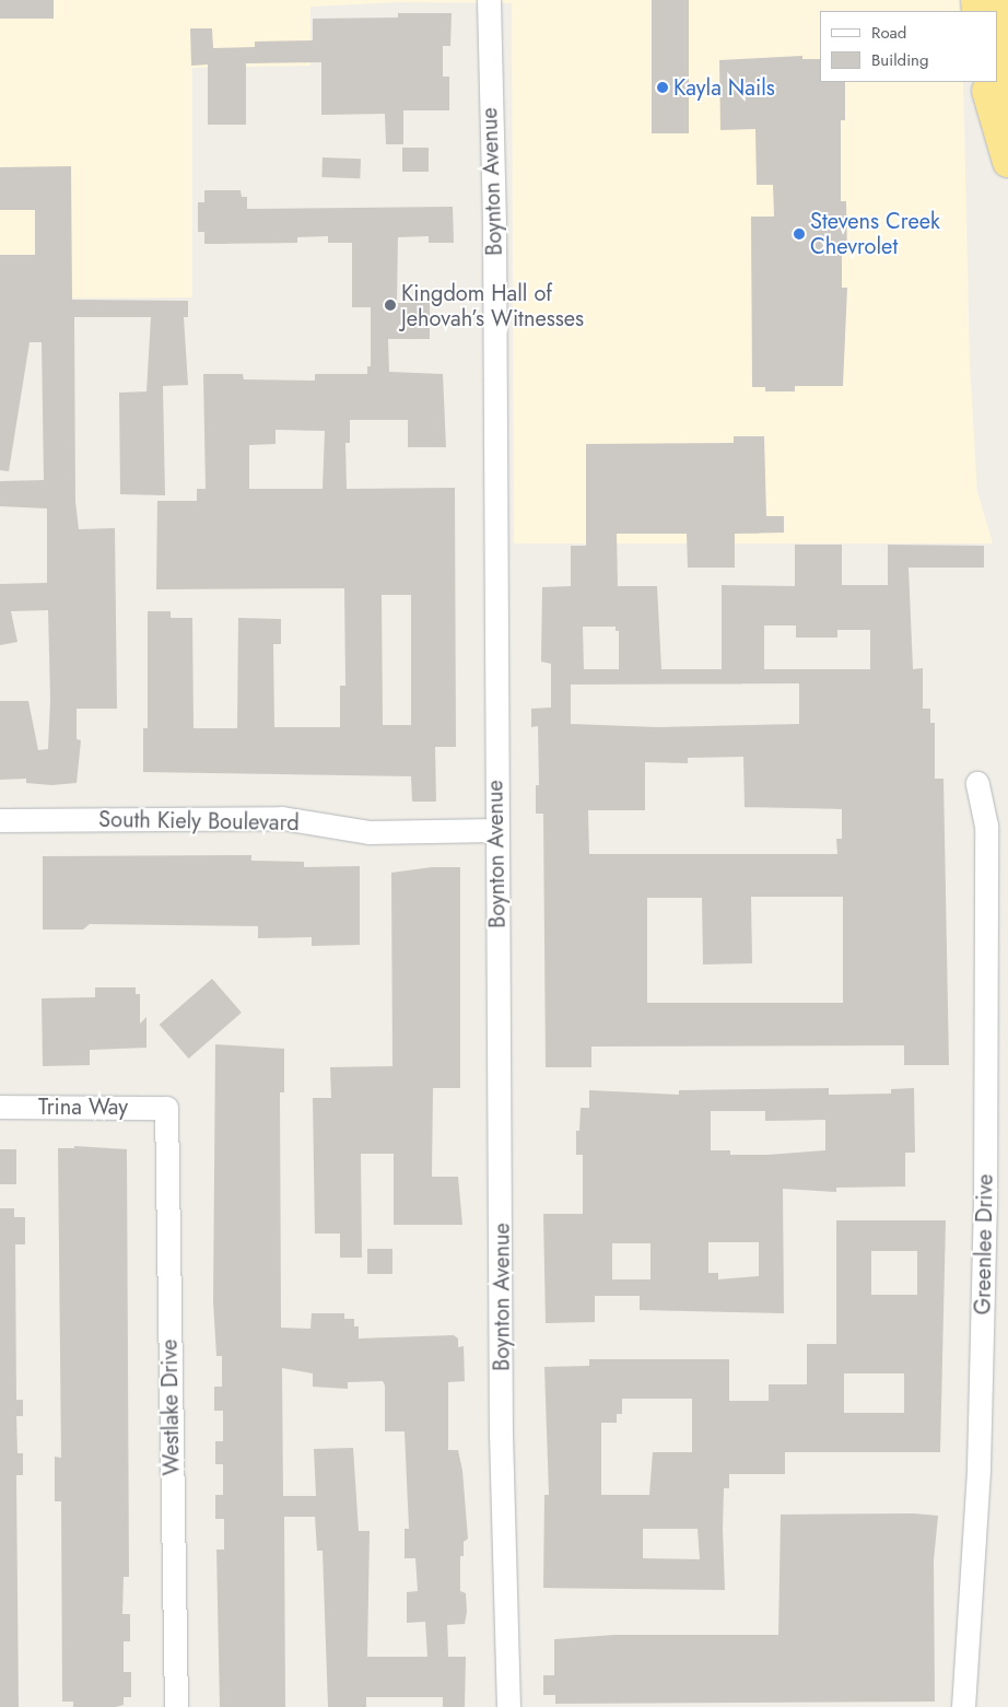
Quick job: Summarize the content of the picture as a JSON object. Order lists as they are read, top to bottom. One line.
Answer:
{"streets":{"street":["Boynton Avenue","South Kiely Boulevard","Trina Way","Greenlee Drive","Westlake Drive"]},"crossings":[["Boynton Avenue","South Kiely Boulevard"],["Trina Way","Westlake Drive"]],"places":["Kayla Nails","Stevens Creek Chevrolet","Kingdom Hall of Jehovah’s Witnesses"],"legend":["Road","Building"]}
